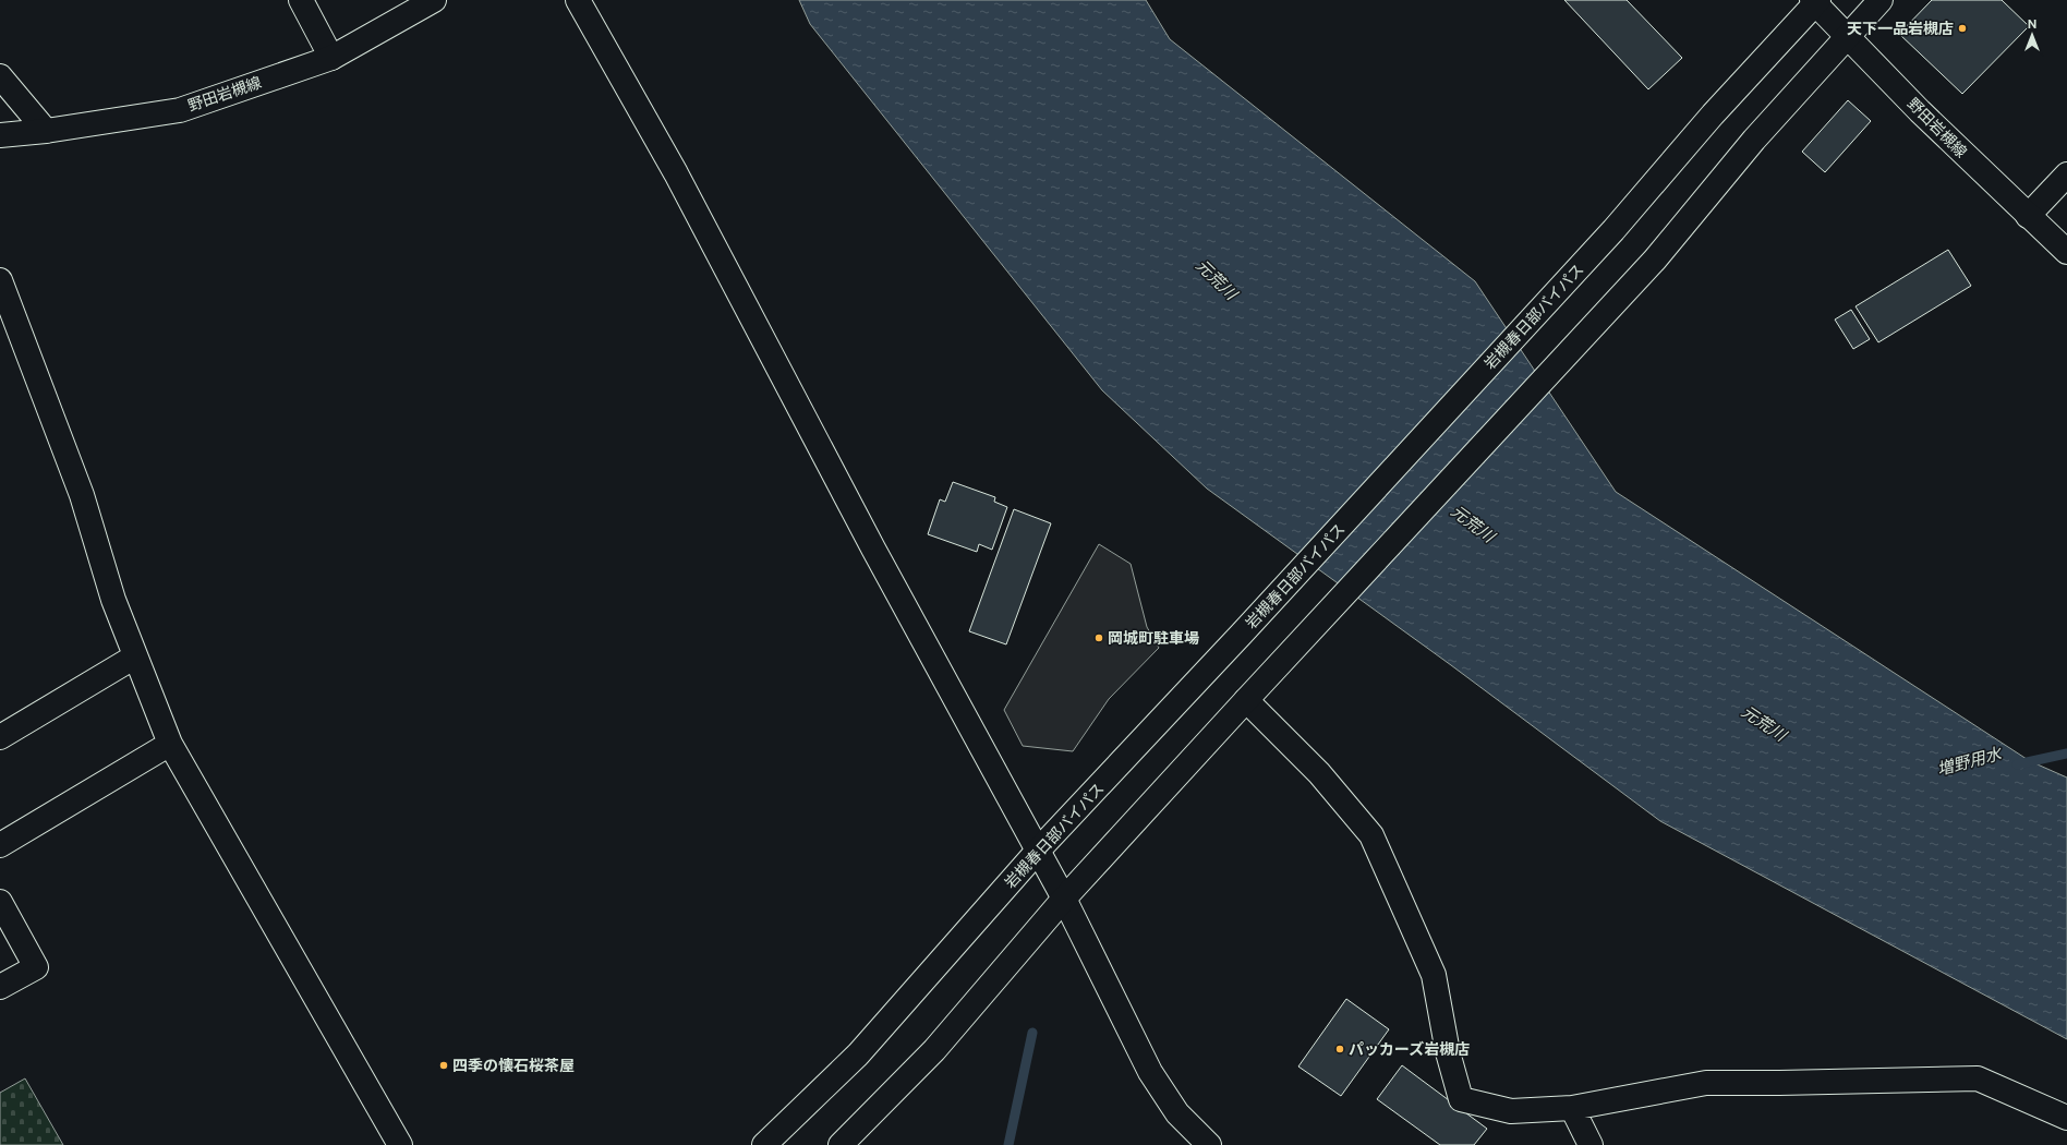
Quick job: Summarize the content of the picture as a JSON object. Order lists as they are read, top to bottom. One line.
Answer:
{"streets":{"main road":["野田岩槻線","岩槻春日部バイパス"]},"crossings":[["野田岩槻線","岩槻春日部バイパス"]],"water":["元荒川","増野用水"],"places":["天下一品岩槻店","岡城町駐車場","パッカーズ岩槻店","四季の懐石桜茶屋"],"north":"top"}
